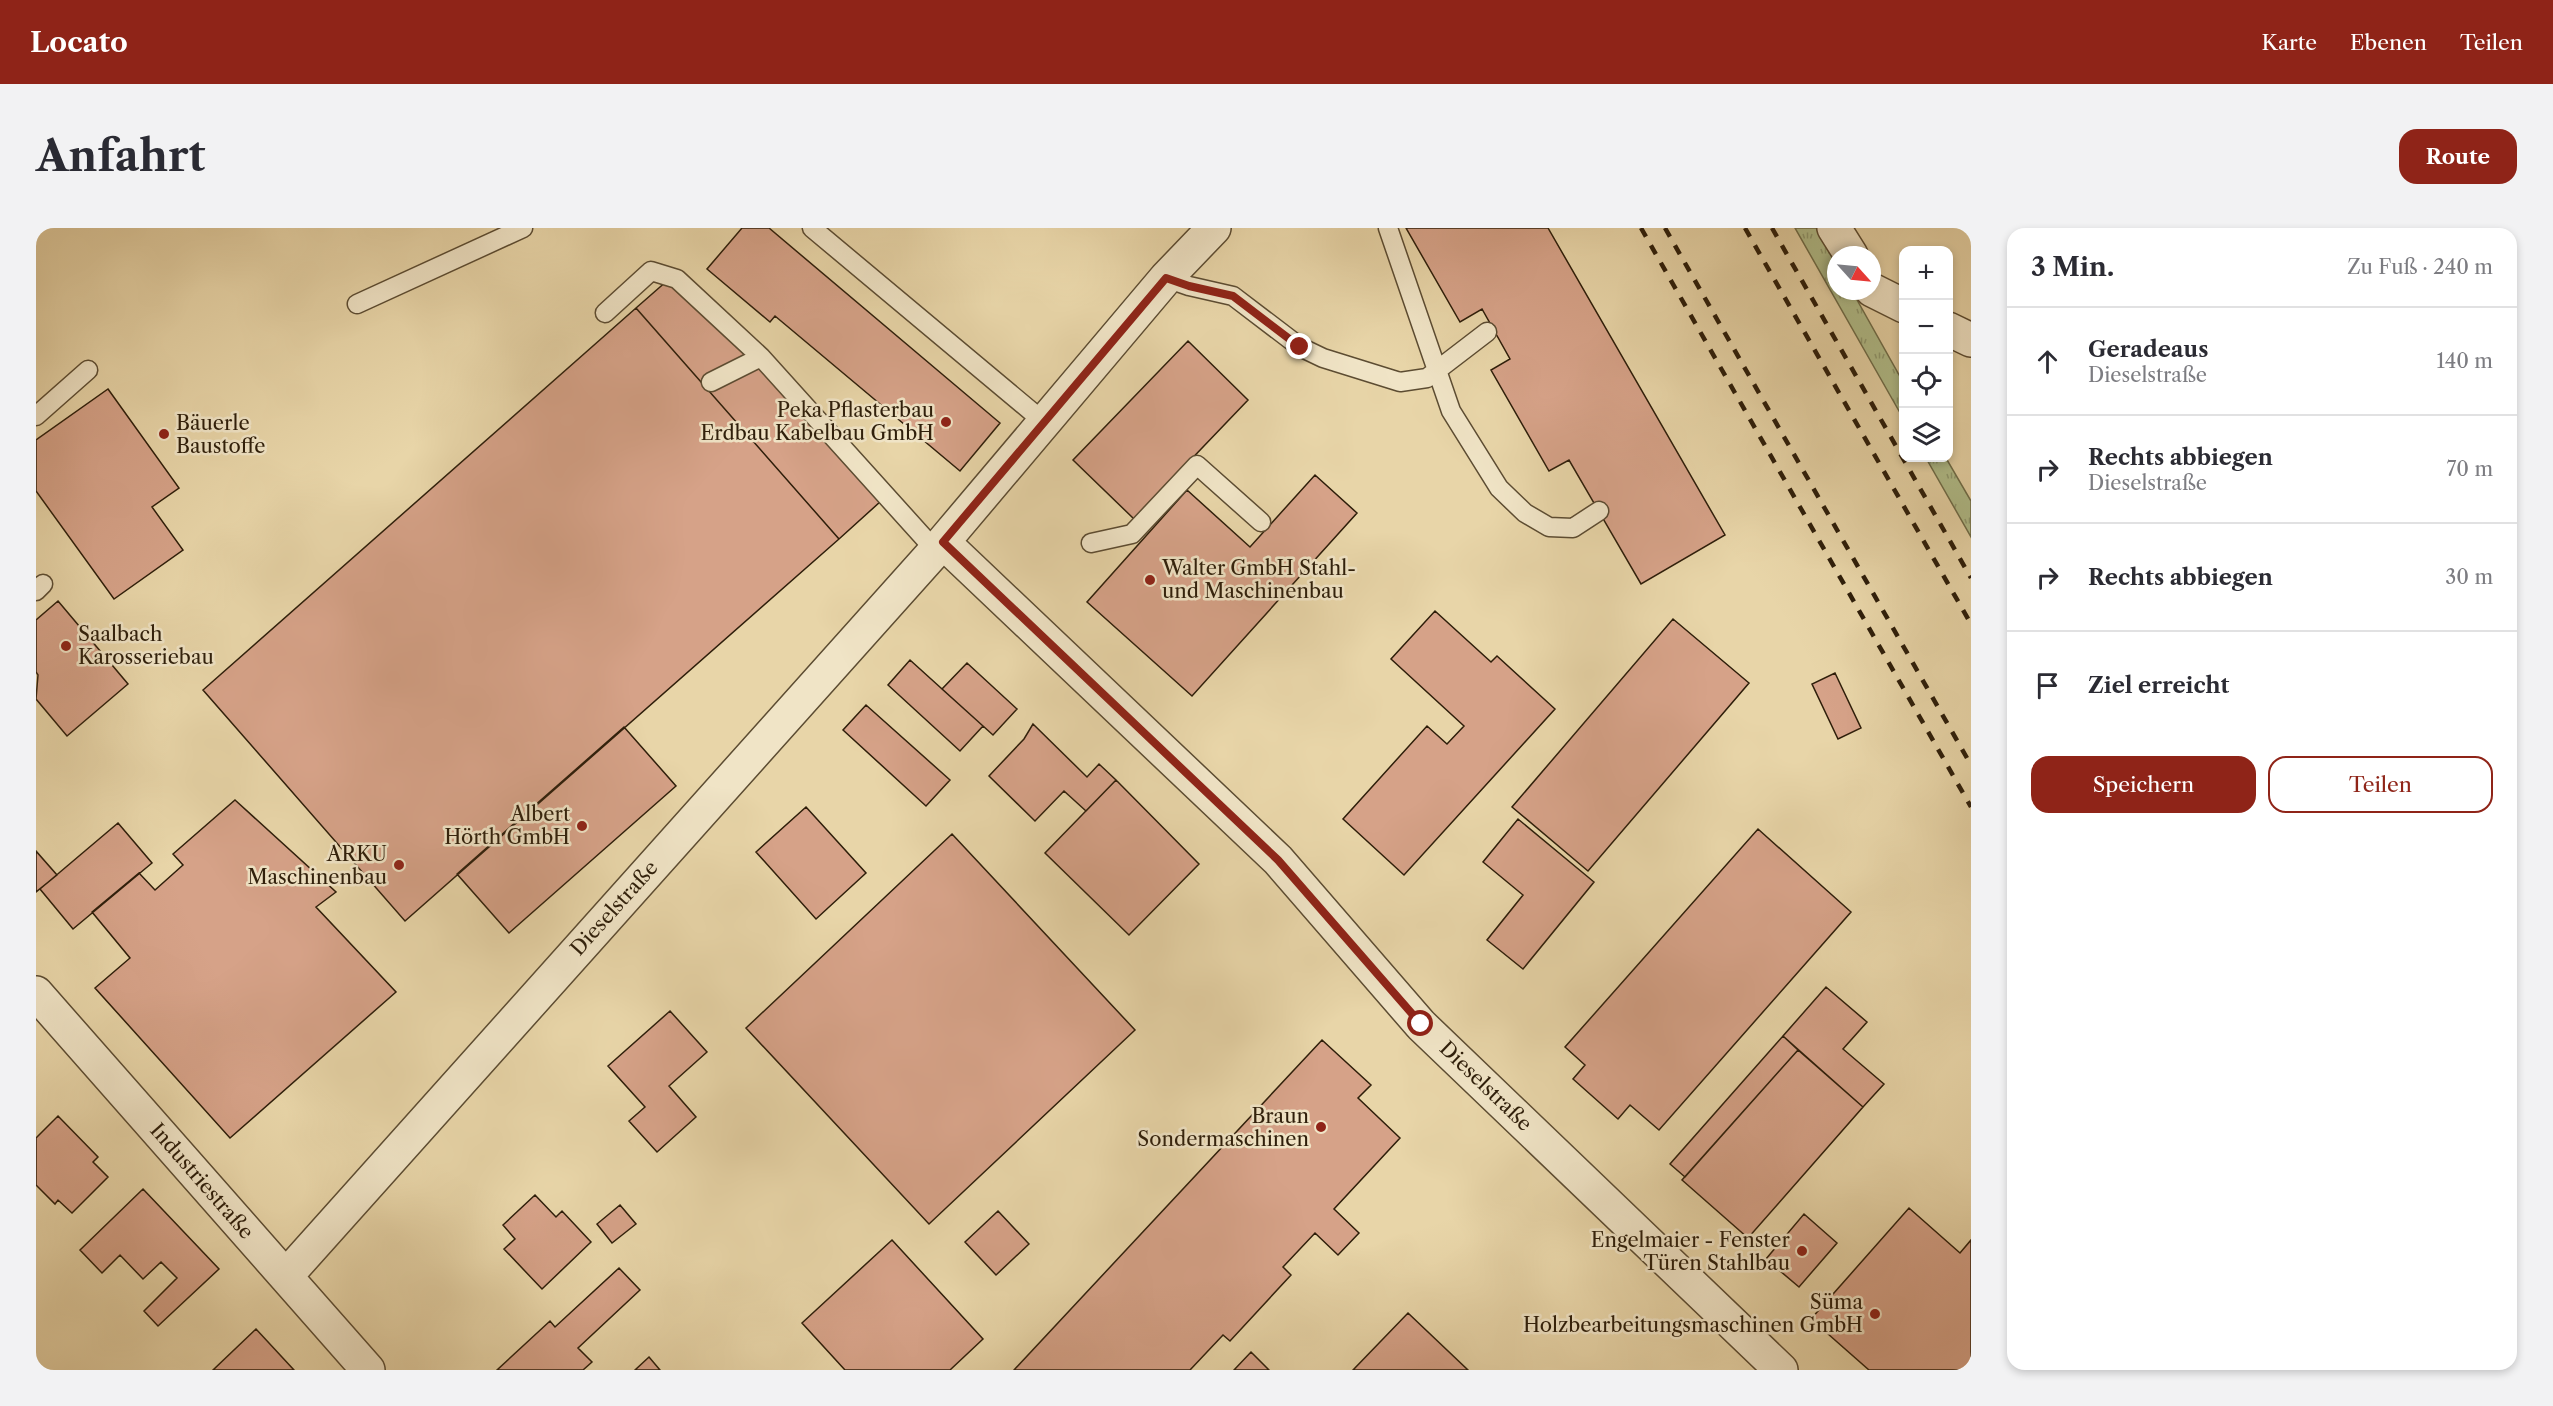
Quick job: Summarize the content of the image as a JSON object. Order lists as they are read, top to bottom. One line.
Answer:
{"streets":{"street":["Dieselstraße","Industriestraße"]},"crossings":[["Dieselstraße","Industriestraße"]],"places":["Peka Pflasterbau Erdbau Kabelbau GmbH","Bäuerle Baustoffe","Walter GmbH Stahl- und Maschinenbau","Saalbach Karosseriebau","Albert Hörth GmbH","ARKU Maschinenbau","Braun Sondermaschinen","Engelmaier - Fenster Türen Stahlbau","Süma Holzbearbeitungsmaschinen GmbH"],"north":"bottom right","page":{"header":"Locato","nav":["Karte","Ebenen","Teilen"],"buttons":["Route",["Speichern","Teilen"]],"title":"Anfahrt","heading":["3 Min.","Zu Fuß · 240 m"],"map_buttons":["+","−"],"list":[["Geradeaus","Dieselstraße","140 m"],["Rechts abbiegen","Dieselstraße","70 m"],["Rechts abbiegen","30 m"],"Ziel erreicht"]}}
